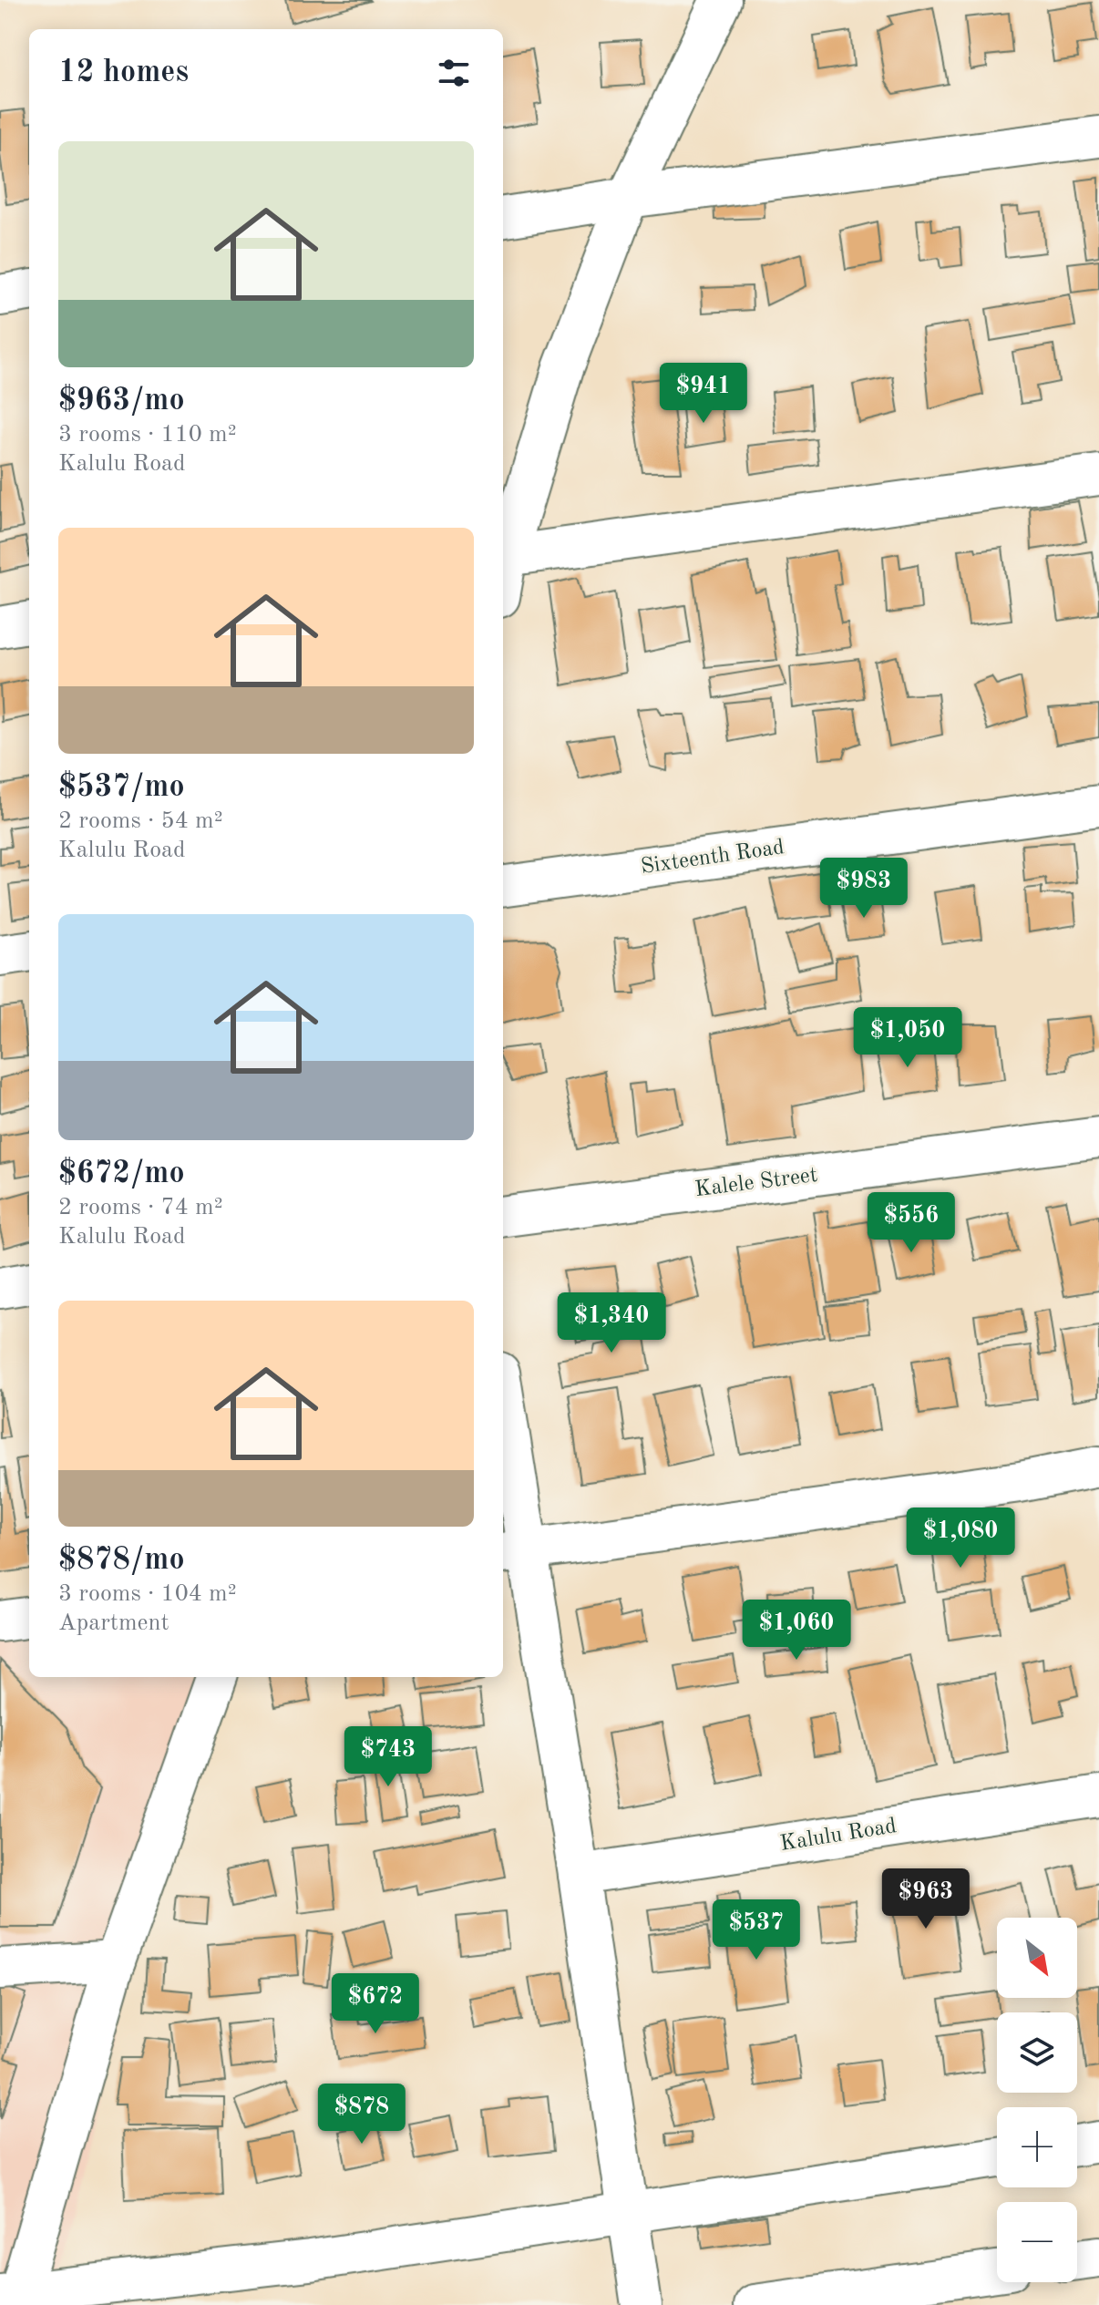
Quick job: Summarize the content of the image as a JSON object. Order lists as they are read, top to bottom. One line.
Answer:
{"streets":{"street":["Sixteenth Road","Kalele Street","Kalulu Road"]},"north":"bottom right","page":{"heading":"12 homes","list":[{"name":"$963/mo","note":"3 rooms · 110 m² · Kalulu Road"},{"name":"$537/mo","note":"2 rooms · 54 m² · Kalulu Road"},{"name":"$672/mo","note":"2 rooms · 74 m² · Kalulu Road"},{"name":"$878/mo","note":"3 rooms · 104 m² · Apartment"}],"price":["$941","$983","$1,050","$556","$1,340","$1,080","$1,060","$743","$963","$537","$672","$878"],"map_buttons":["+","−"]}}
